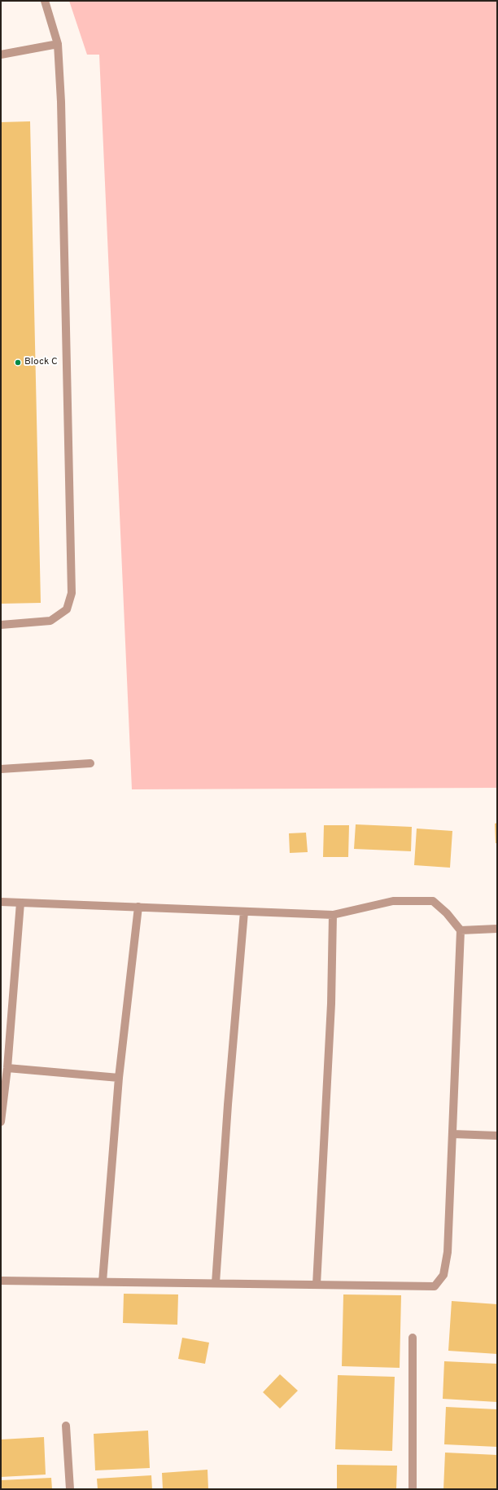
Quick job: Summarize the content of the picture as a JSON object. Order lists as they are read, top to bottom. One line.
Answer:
{"places":["Block C"]}
